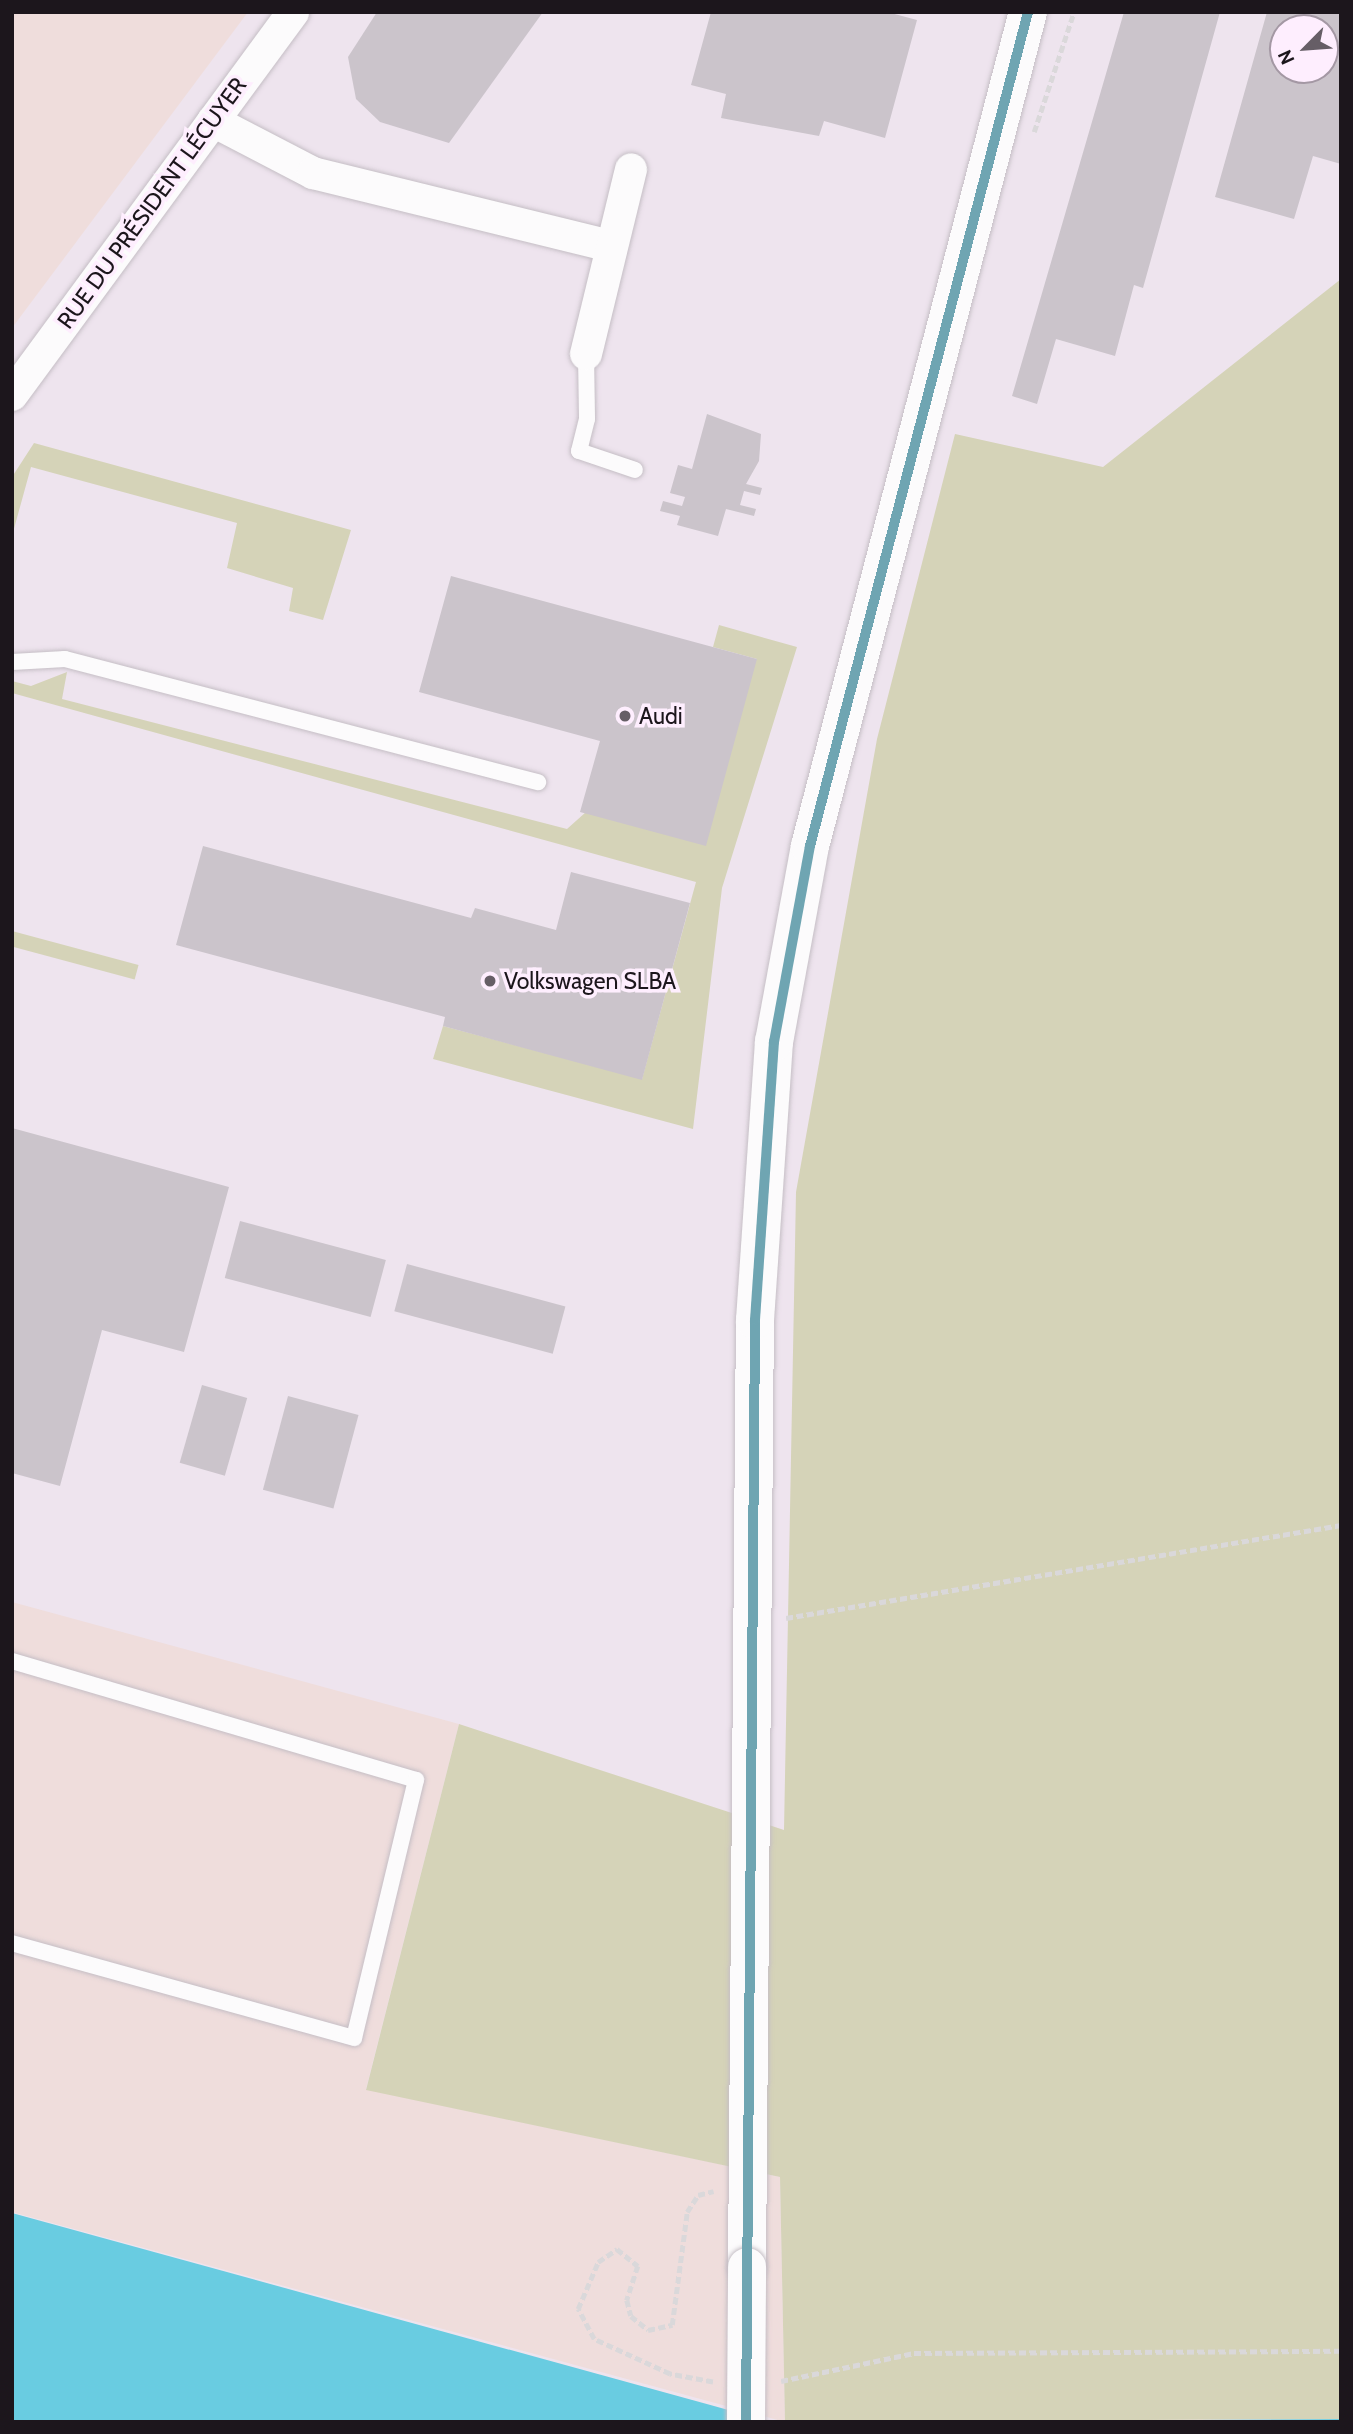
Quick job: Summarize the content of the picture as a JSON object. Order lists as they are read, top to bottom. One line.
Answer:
{"streets":{"street":["RUE DU PRÉSIDENT LÉCUYER"]},"places":["Audi","Volkswagen SLBA"],"north":"bottom left"}
